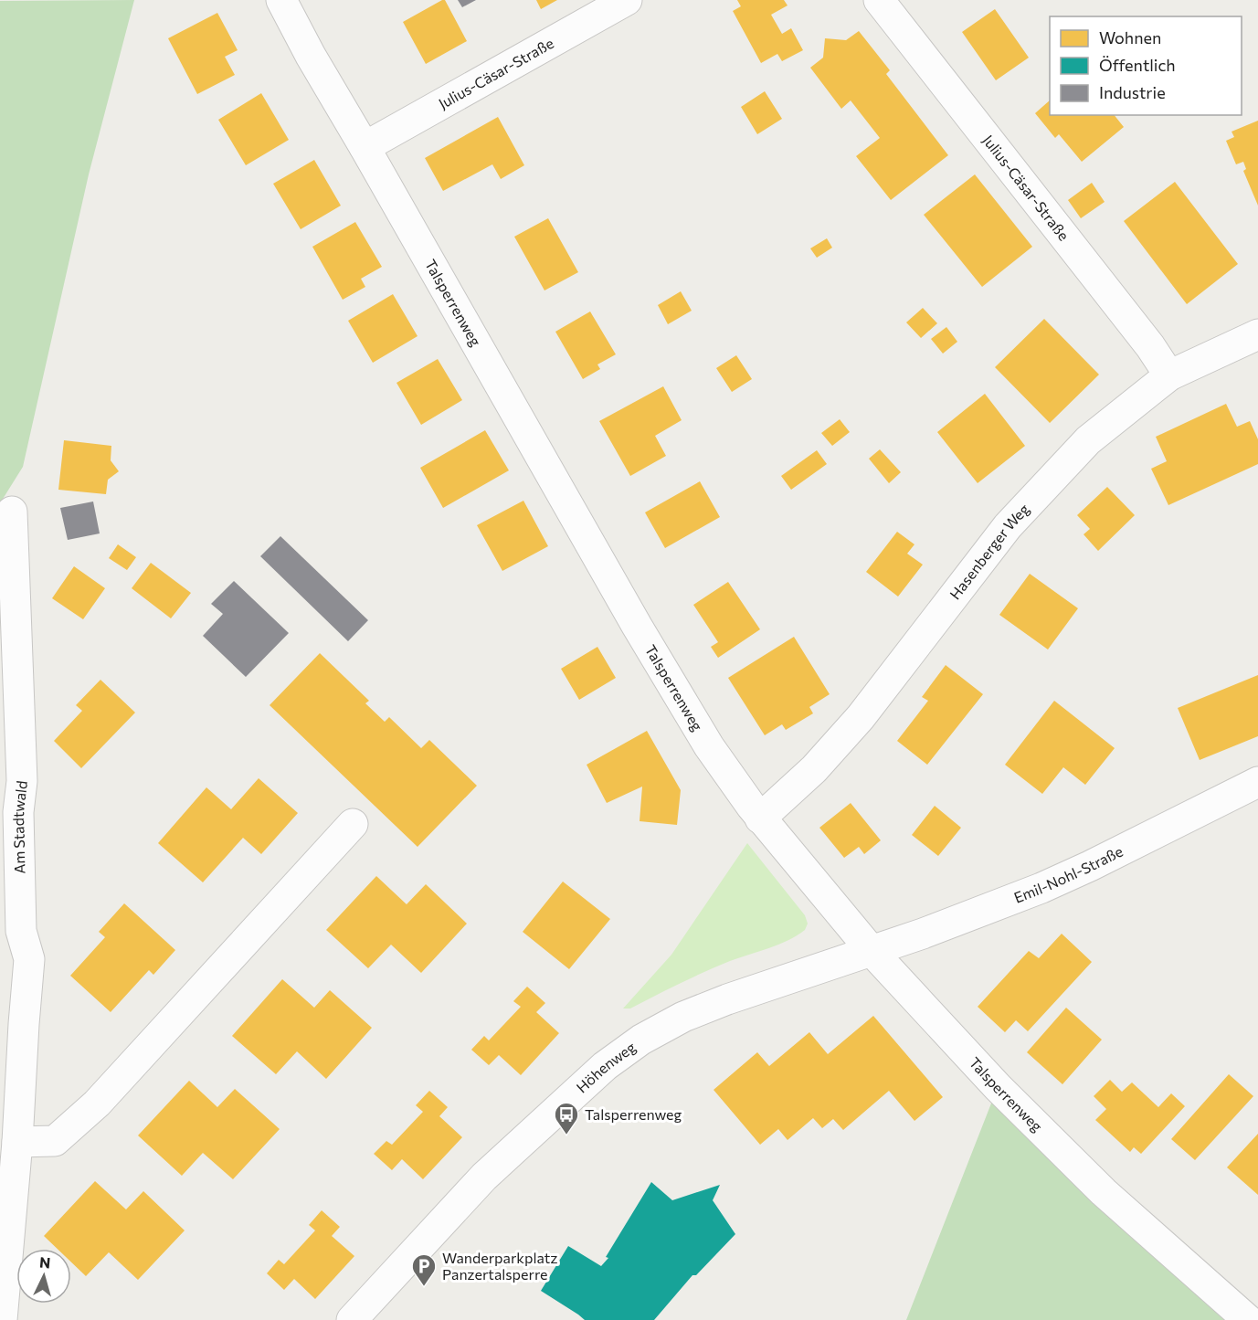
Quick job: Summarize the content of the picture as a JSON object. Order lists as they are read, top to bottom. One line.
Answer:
{"streets":{"street":["Julius-Cäsar-Straße","Talsperrenweg","Hasenberger Weg","Am Stadtwald","Emil-Nohl-Straße","Höhenweg"]},"crossings":[["Julius-Cäsar-Straße","Talsperrenweg"],["Julius-Cäsar-Straße","Hasenberger Weg"],["Talsperrenweg","Hasenberger Weg"],["Talsperrenweg","Emil-Nohl-Straße"],["Talsperrenweg","Höhenweg"],["Emil-Nohl-Straße","Höhenweg"]],"places":{"bus stop":["Talsperrenweg"],"parking":["Wanderparkplatz Panzertalsperre"]},"legend":["Wohnen","Öffentlich","Industrie"],"north":"top"}
